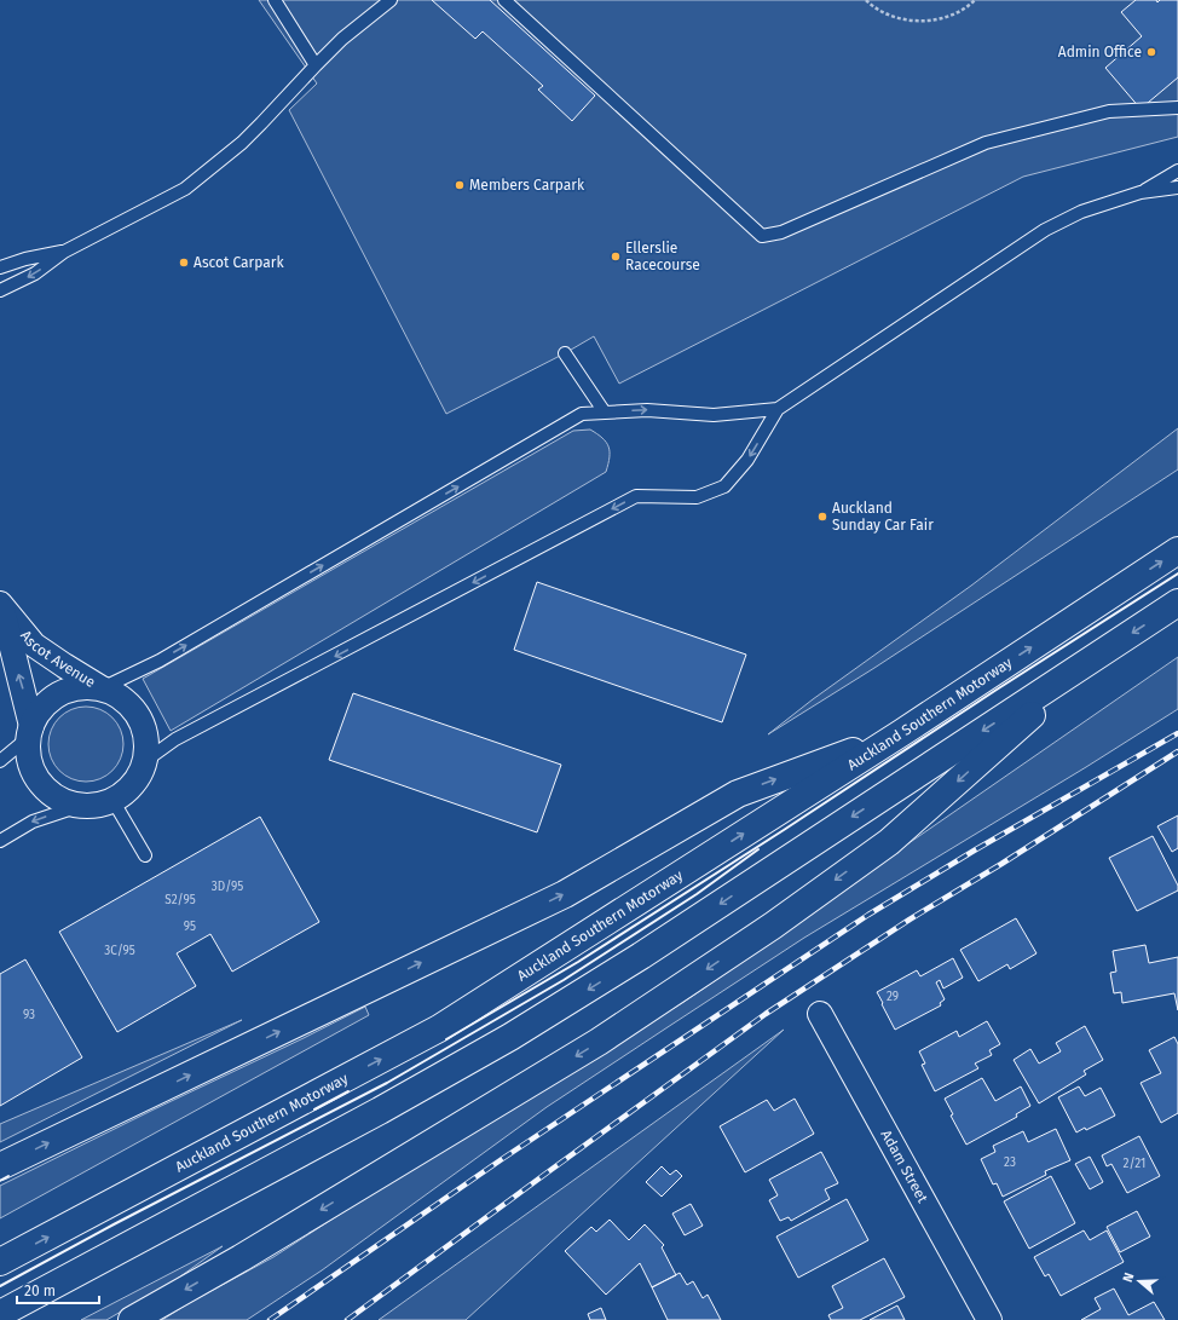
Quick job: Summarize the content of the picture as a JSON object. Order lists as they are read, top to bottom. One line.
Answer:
{"streets":{"highway":["Auckland Southern Motorway"],"street":["Ascot Avenue","Adam Street"]},"one_way":["Ascot Avenue"],"places":["Admin Office","Members Carpark","Ellerslie Racecourse","Ascot Carpark","Auckland Sunday Car Fair"],"house_numbers":["3D/95","S2/95","95","3C/95","29","93","23","2/21"],"scale_bar":"20 m","north":"left"}
